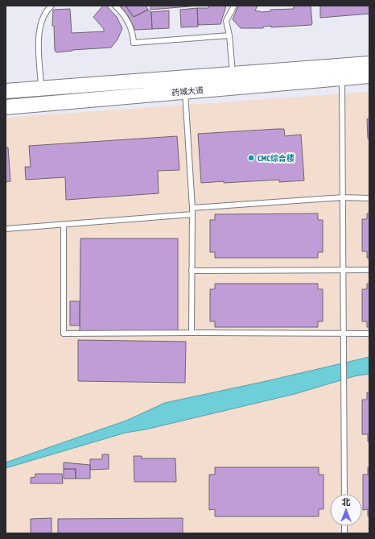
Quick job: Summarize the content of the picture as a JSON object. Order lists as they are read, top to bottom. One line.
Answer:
{"streets":{"main road":["药城大道"]},"places":["CMC综合楼"],"north":"top"}
